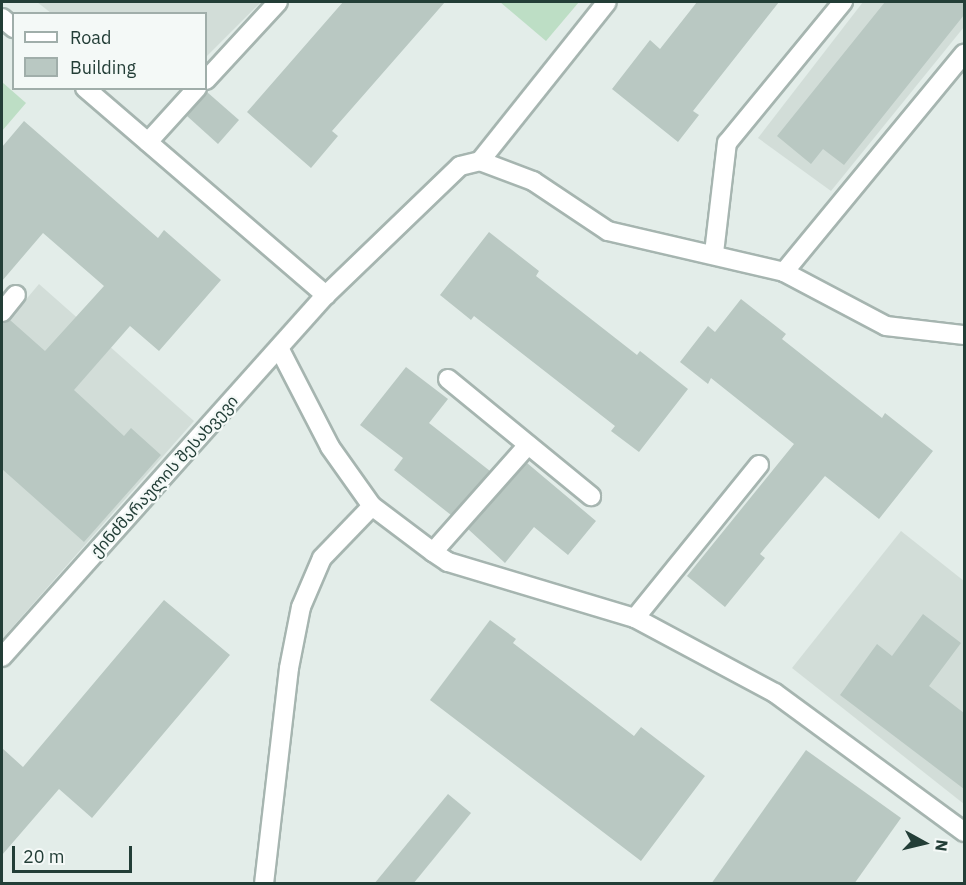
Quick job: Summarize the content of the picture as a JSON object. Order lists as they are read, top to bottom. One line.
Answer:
{"streets":{"street":["ქინძმარაულის შესახვევი"]},"legend":["Road","Building"],"scale_bar":"20 m","north":"right"}
